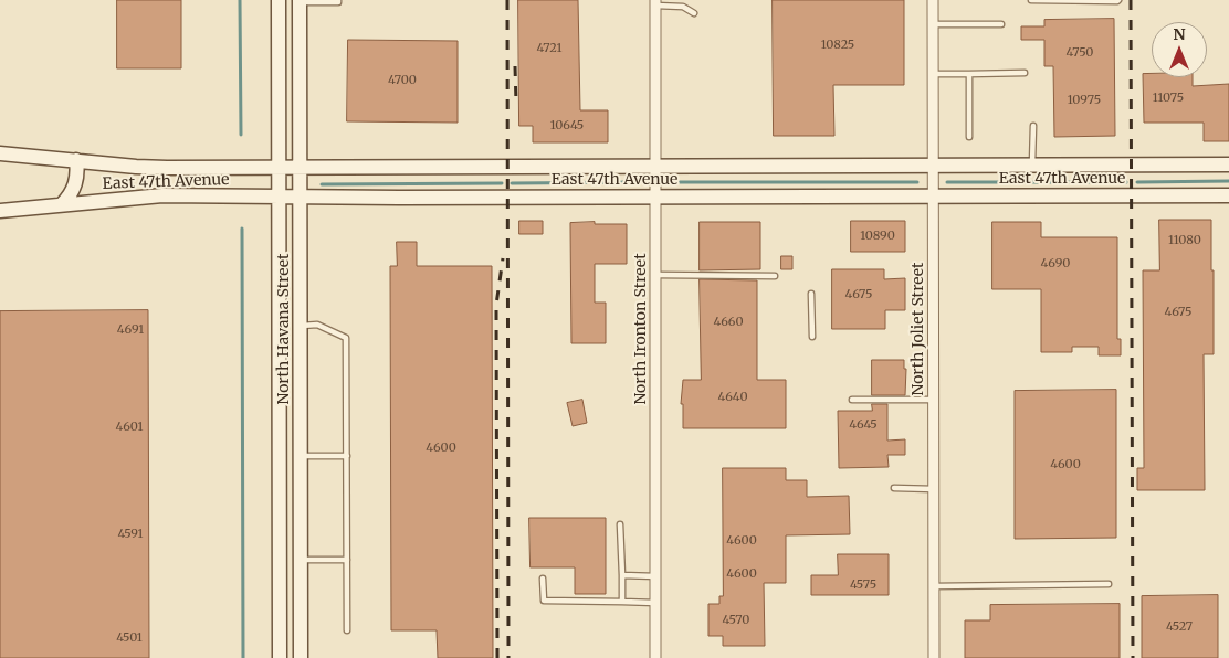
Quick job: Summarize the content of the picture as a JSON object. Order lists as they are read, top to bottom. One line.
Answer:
{"streets":{"main road":["East 47th Avenue","North Havana Street"],"street":["North Ironton Street","North Joliet Street"]},"crossings":[["East 47th Avenue","North Havana Street"],["East 47th Avenue","North Ironton Street"],["East 47th Avenue","North Joliet Street"]],"house_numbers":["10825","4721","4750","4700","11075","10975","10645","10890","11080","4690","4675","4675","4660","4691","4640","4645","4601","4600","4600","4591","4600","4600","4575","4570","4527","4501"],"north":"top"}
